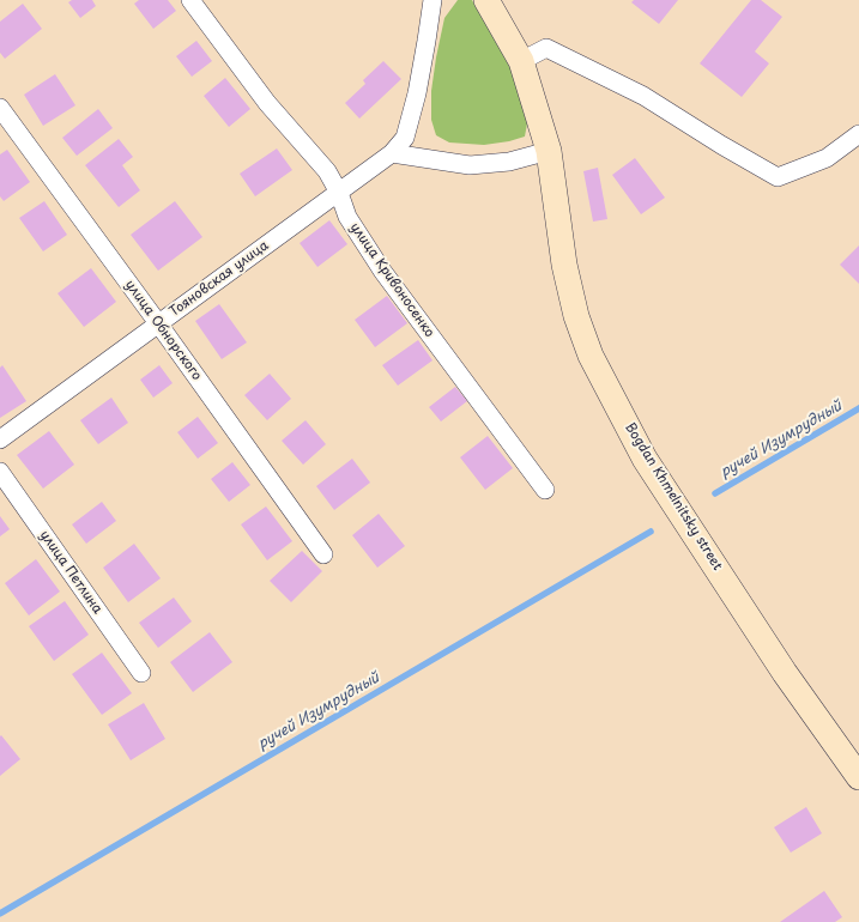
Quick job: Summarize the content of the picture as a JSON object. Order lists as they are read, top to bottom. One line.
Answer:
{"streets":{"street":["Тояновская улица","улица Кривоносенко","улица Обнорского","Bogdan Khmelnitsky street","улица Петлина"]},"crossings":[["Тояновская улица","улица Кривоносенко"],["Тояновская улица","улица Обнорского"]],"water":["ручей Изумрудный"]}
